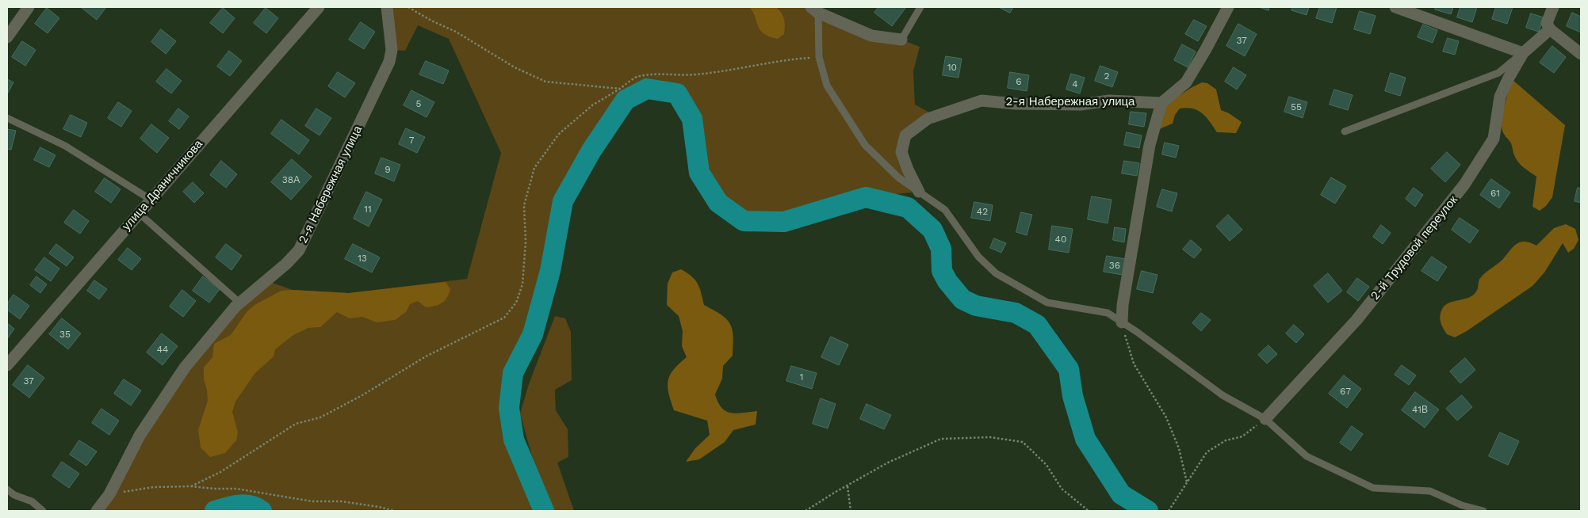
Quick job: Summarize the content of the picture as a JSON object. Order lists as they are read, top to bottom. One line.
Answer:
{"streets":{"street":["2-я Набережная улица","улица Драничникова","2-й Трудовой переулок"]},"house_numbers":["37","10","2","6","4","5","55","7","9","38А","61","11","42","40","13","36","35","44","1","37","67","41В"]}
